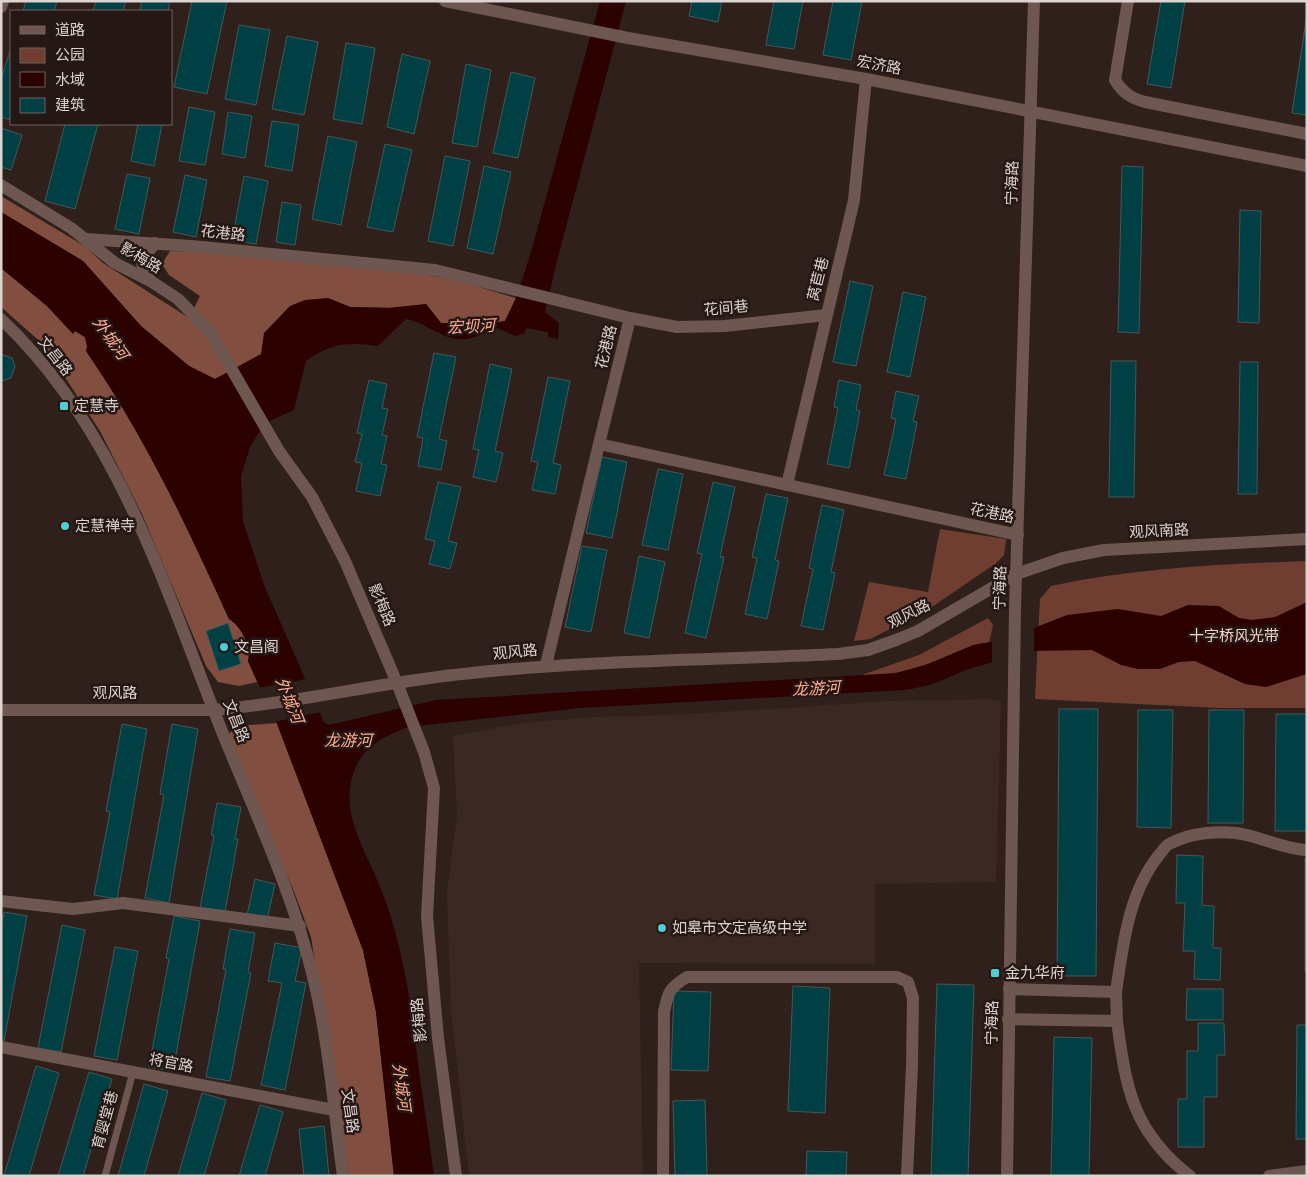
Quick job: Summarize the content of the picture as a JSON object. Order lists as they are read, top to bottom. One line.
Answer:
{"streets":{"street":["宏济路","宁海路","花港路","影梅路","莴苣巷","花间巷","文昌路","观风南路","观风路","将官路"],"lane":["育婴堂巷"]},"crossings":[["宏济路","宁海路"],["宏济路","莴苣巷"],["宁海路","花港路"],["宁海路","观风南路"],["宁海路","观风路"],["花港路","影梅路"],["花港路","莴苣巷"],["花港路","花间巷"],["影梅路","观风路"],["莴苣巷","花间巷"],["文昌路","观风路"],["文昌路","将官路"],["观风南路","观风路"],["将官路","育婴堂巷"]],"water":["宏坝河","外城河","龙游河"],"parks":["十字桥风光带"],"places":{"transit":["定慧寺","金九华府"],"other":["定慧禅寺","文昌阁","如皋市文定高级中学"]},"legend":["道路","公园","水域","建筑"]}
